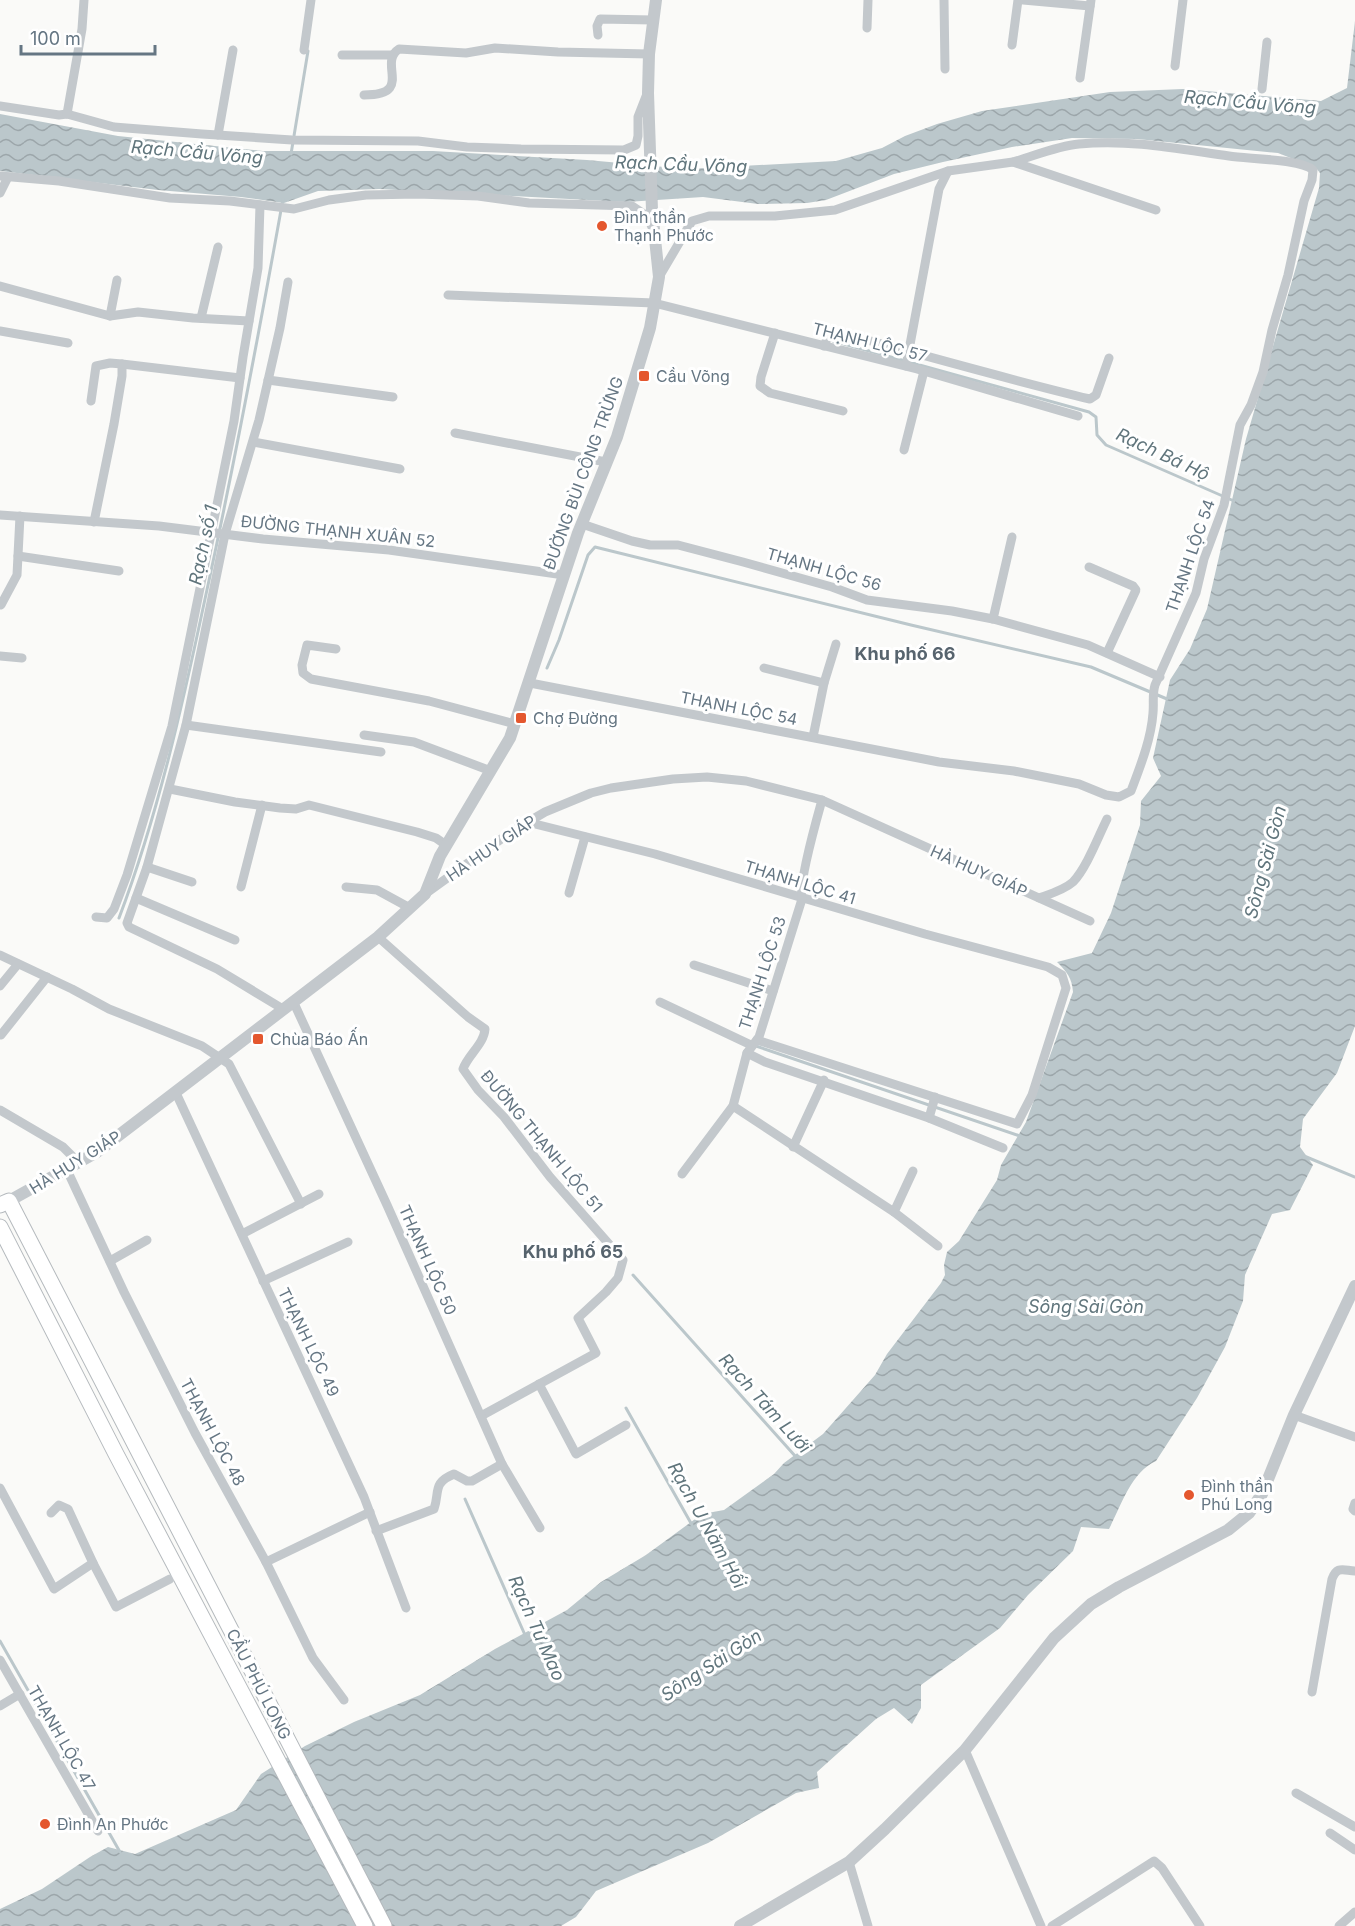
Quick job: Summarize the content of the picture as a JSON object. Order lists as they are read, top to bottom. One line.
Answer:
{"streets":{"main road":["CẦU PHÚ LONG"],"street":["THẠNH LỘC 57","ĐƯỜNG BÙI CÔNG TRỪNG","ĐƯỜNG THẠNH XUÂN 52","THẠNH LỘC 54","THẠNH LỘC 56","HÀ HUY GIÁP","THẠNH LỘC 41","THẠNH LỘC 53","ĐƯỜNG THẠNH LỘC 51","THẠNH LỘC 50","THẠNH LỘC 49","THẠNH LỘC 48","THẠNH LỘC 47"]},"crossings":[["THẠNH LỘC 57","ĐƯỜNG BÙI CÔNG TRỪNG"],["ĐƯỜNG BÙI CÔNG TRỪNG","ĐƯỜNG THẠNH XUÂN 52"],["ĐƯỜNG BÙI CÔNG TRỪNG","THẠNH LỘC 54"],["ĐƯỜNG BÙI CÔNG TRỪNG","THẠNH LỘC 56"],["ĐƯỜNG BÙI CÔNG TRỪNG","HÀ HUY GIÁP"],["THẠNH LỘC 54","THẠNH LỘC 56"],["HÀ HUY GIÁP","THẠNH LỘC 41"],["HÀ HUY GIÁP","THẠNH LỘC 53"],["HÀ HUY GIÁP","ĐƯỜNG THẠNH LỘC 51"],["HÀ HUY GIÁP","THẠNH LỘC 50"],["HÀ HUY GIÁP","THẠNH LỘC 49"],["HÀ HUY GIÁP","THẠNH LỘC 48"],["HÀ HUY GIÁP","CẦU PHÚ LONG"],["THẠNH LỘC 41","THẠNH LỘC 53"]],"districts":["Khu phố 66","Khu phố 65"],"water":["Rạch Cầu Võng","Rạch Bá Hộ","Rạch số 1","Sông Sài Gòn","Rạch Tám Lưới","Rạch U Năm Hối","Rạch Tư Mao"],"places":{"other":["Đình thần Thạnh Phước","Đình thần Phú Long","Đình An Phước"],"transit":["Cầu Võng","Chợ Đường","Chùa Báo Ấn"]},"scale_bar":"100 m"}
